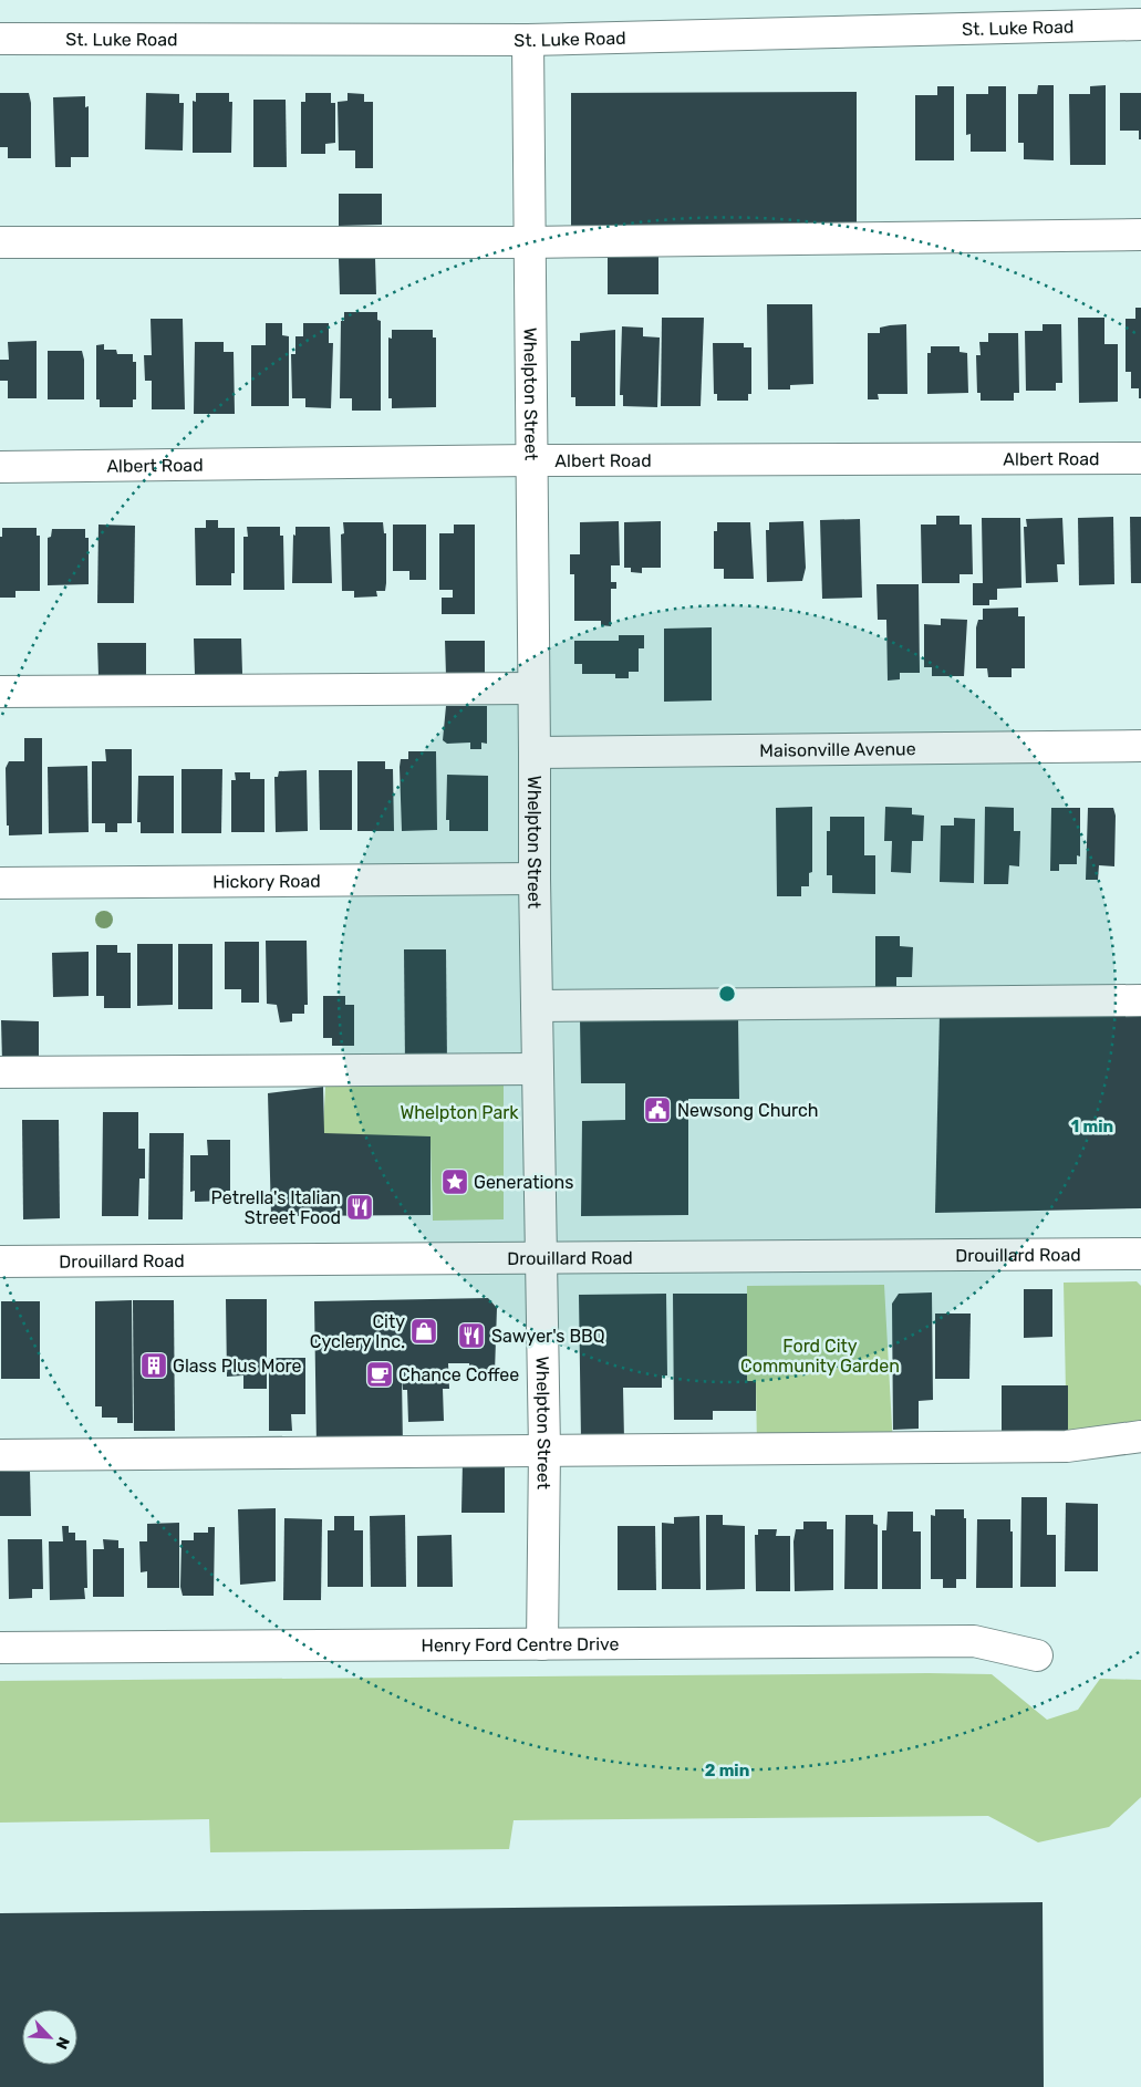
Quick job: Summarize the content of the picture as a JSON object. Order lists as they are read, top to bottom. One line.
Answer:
{"streets":{"street":["St. Luke Road","Whelpton Street","Albert Road","Maisonville Avenue","Hickory Road","Drouillard Road","Henry Ford Centre Drive"]},"crossings":[["St. Luke Road","Whelpton Street"],["Whelpton Street","Albert Road"],["Whelpton Street","Maisonville Avenue"],["Whelpton Street","Hickory Road"],["Whelpton Street","Drouillard Road"],["Whelpton Street","Henry Ford Centre Drive"]],"parks":["Whelpton Park","Ford City Community Garden"],"places":{"public building":["Newsong Church"],"place":["Generations"],"restaurant":["Petrella's Italian Street Food","Sawyer's BBQ"],"shop":["City Cyclery Inc."],"building":["Glass Plus More"],"cafe":["Chance Coffee"]},"north":"bottom right","rings":["1 min","2 min"]}
